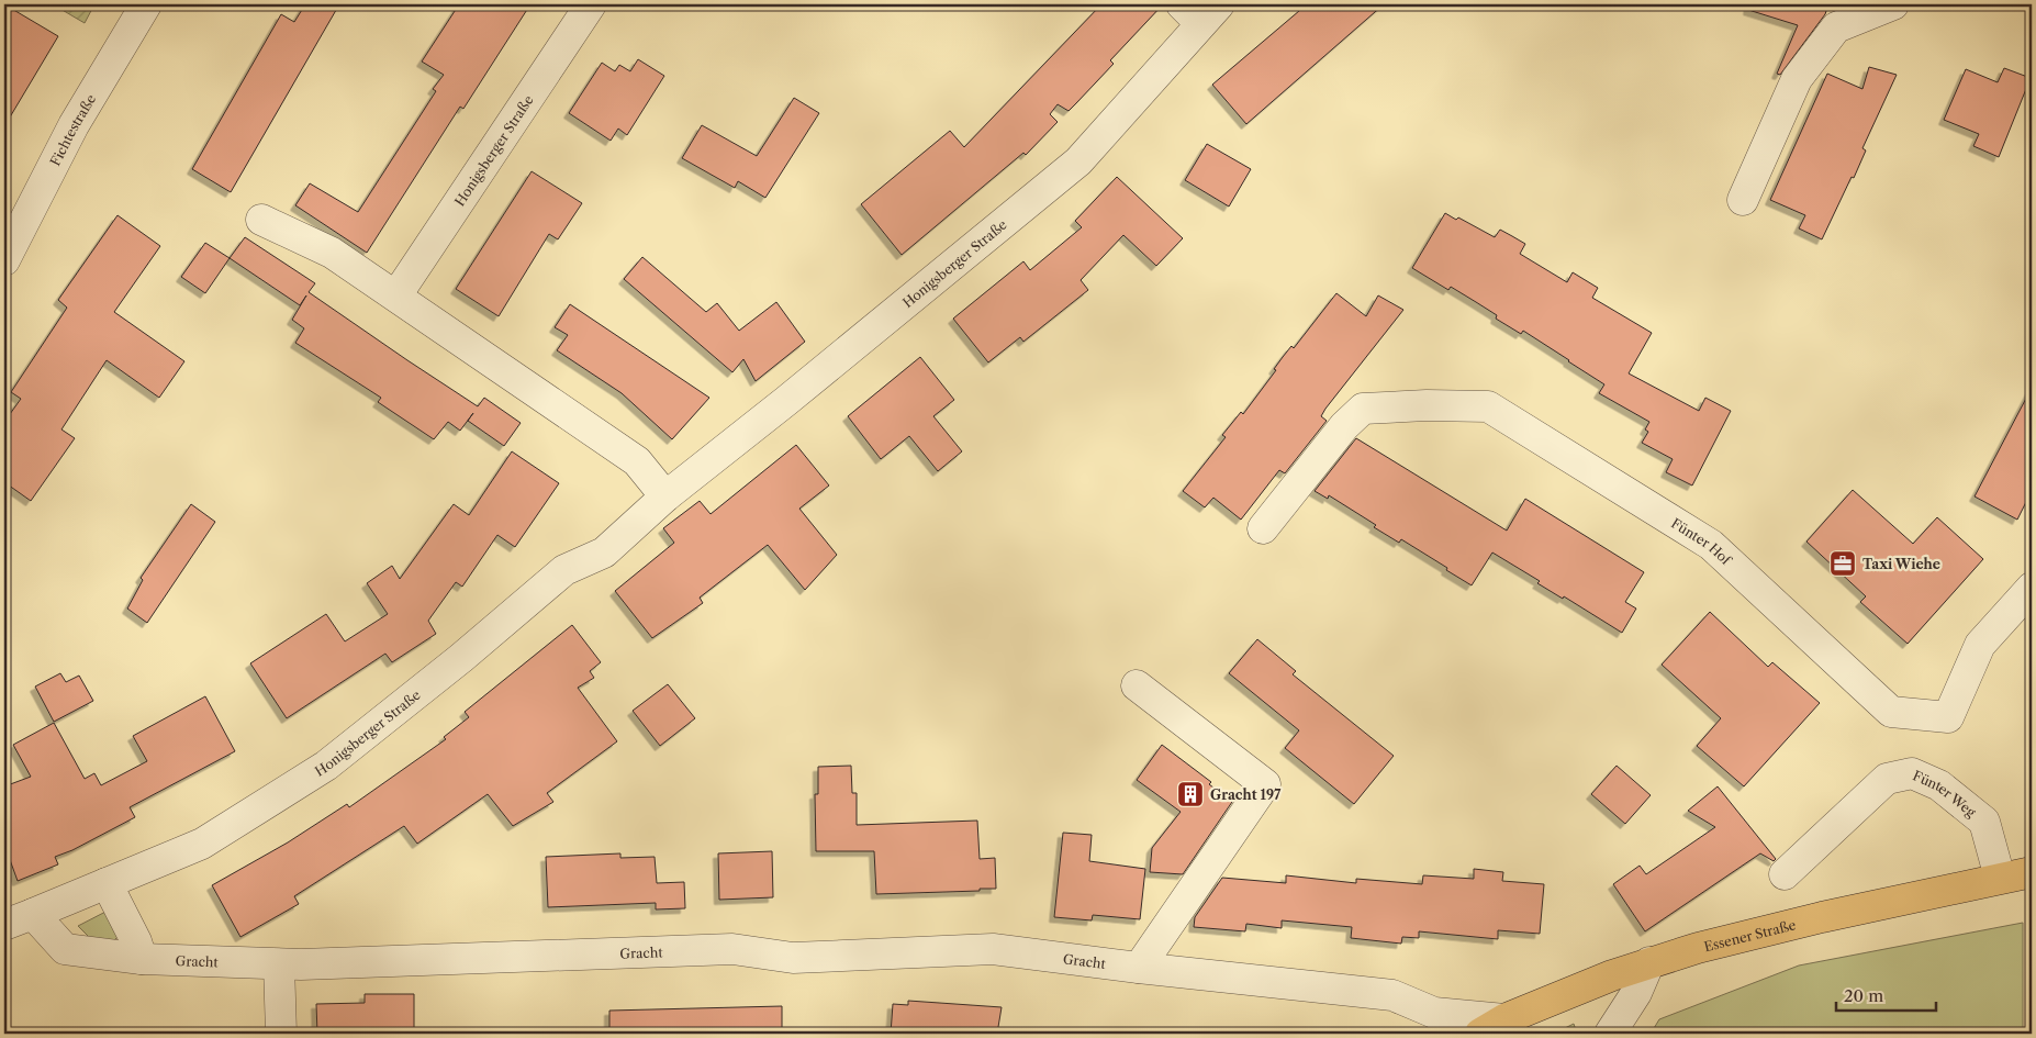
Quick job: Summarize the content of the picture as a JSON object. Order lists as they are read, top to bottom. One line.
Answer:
{"streets":{"main road":["Essener Straße"],"street":["Fichtestraße","Honigsberger Straße","Fünter Hof","Fünter Weg","Gracht"]},"crossings":[["Honigsberger Straße","Gracht"],["Fünter Weg","Essener Straße"],["Essener Straße","Gracht"]],"places":{"office":["Taxi Wiehe"],"building":["Gracht 197"]},"scale_bar":"20 m"}
